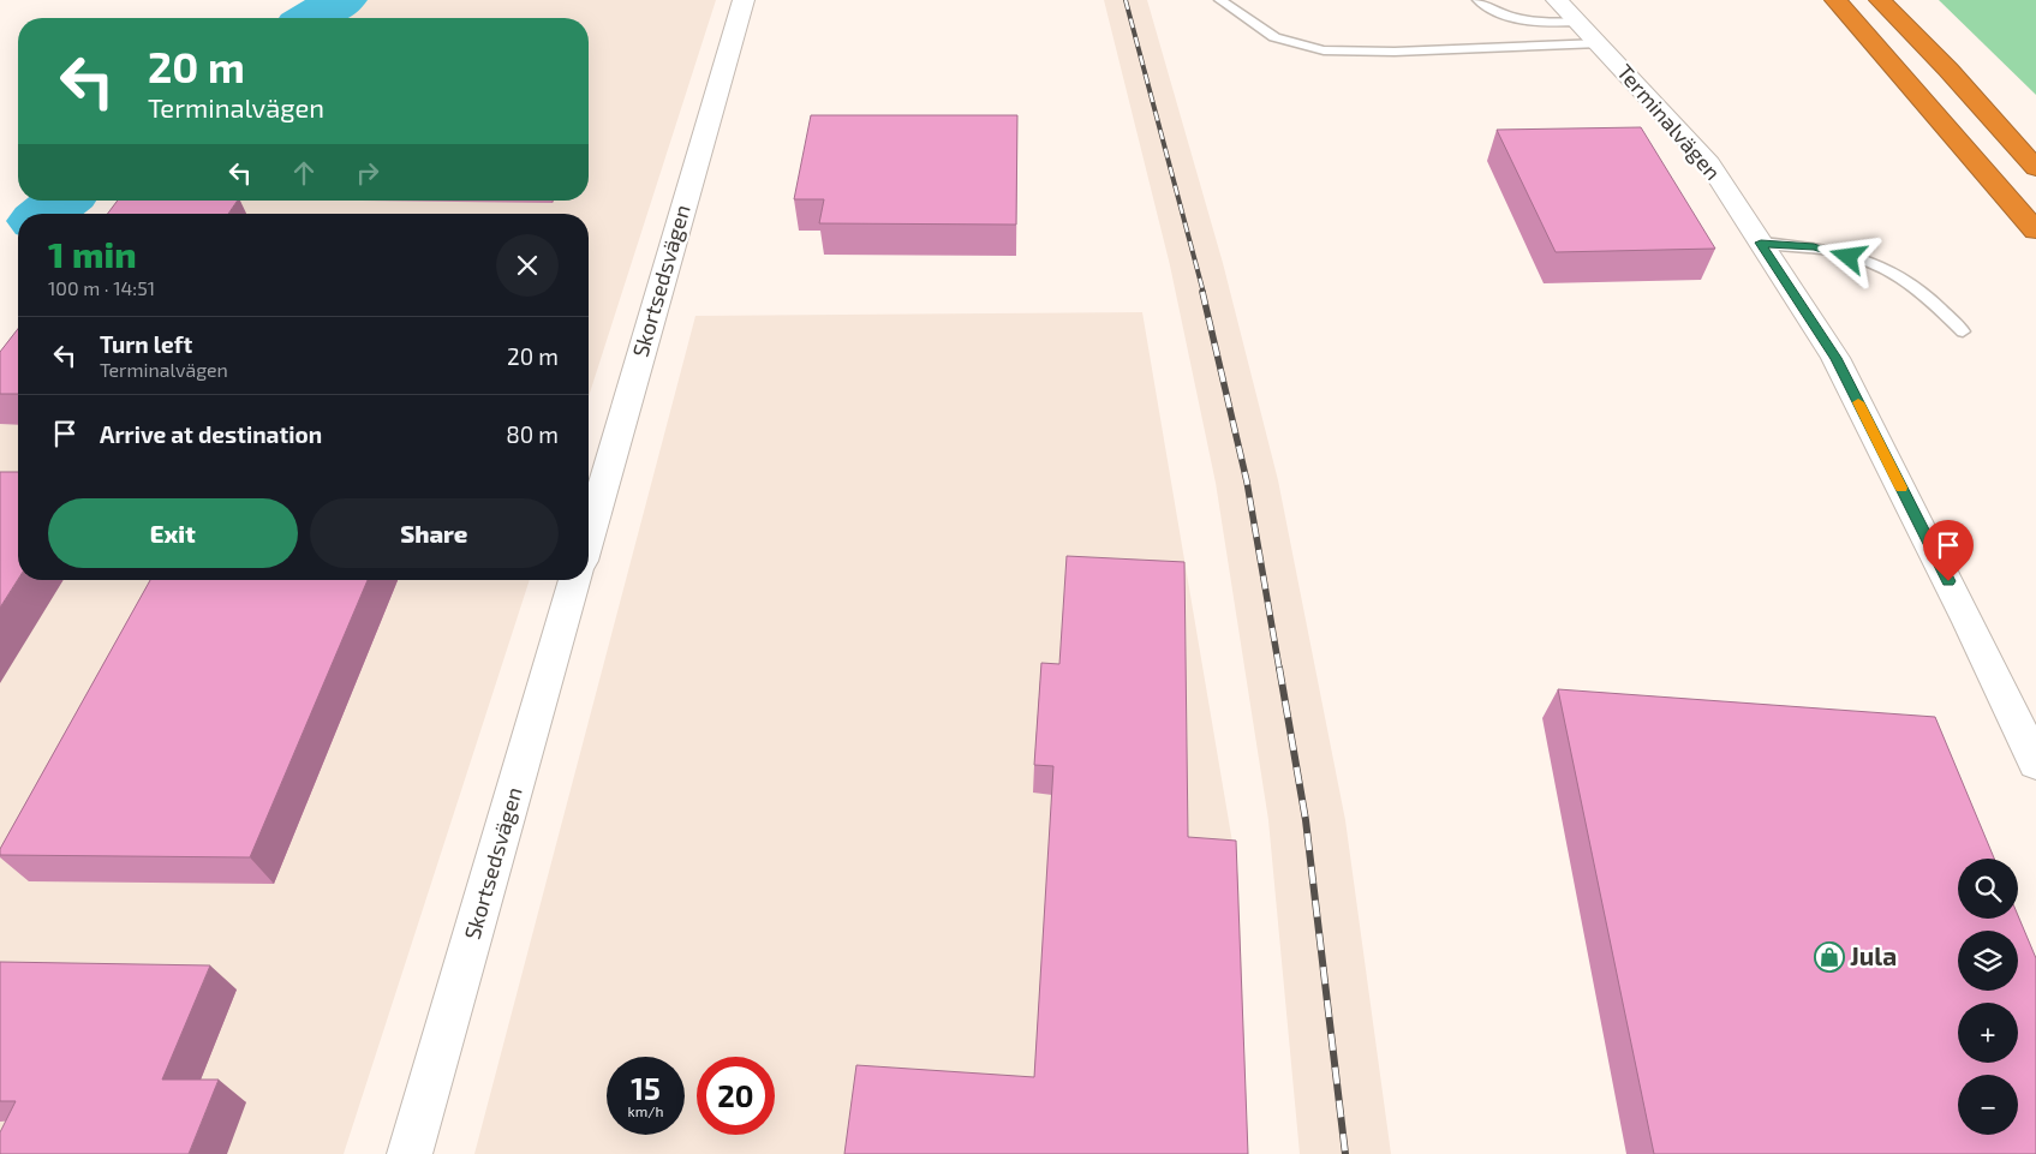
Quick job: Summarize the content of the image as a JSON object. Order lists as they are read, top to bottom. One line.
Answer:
{"streets":{"street":["Terminalvägen","Skortsedsvägen"]},"places":{"shop":["Jula"]},"page":{"turn":["20 m","Terminalvägen"],"heading":["1 min","100 m · 14:51"],"list":[{"name":"Turn left","note":"Terminalvägen","value":"20 m"},{"name":"Arrive at destination","value":"80 m"}],"buttons":["Exit","Share"],"map_buttons":["+","−"],"speed":"15 km/h","limit":"20"}}
